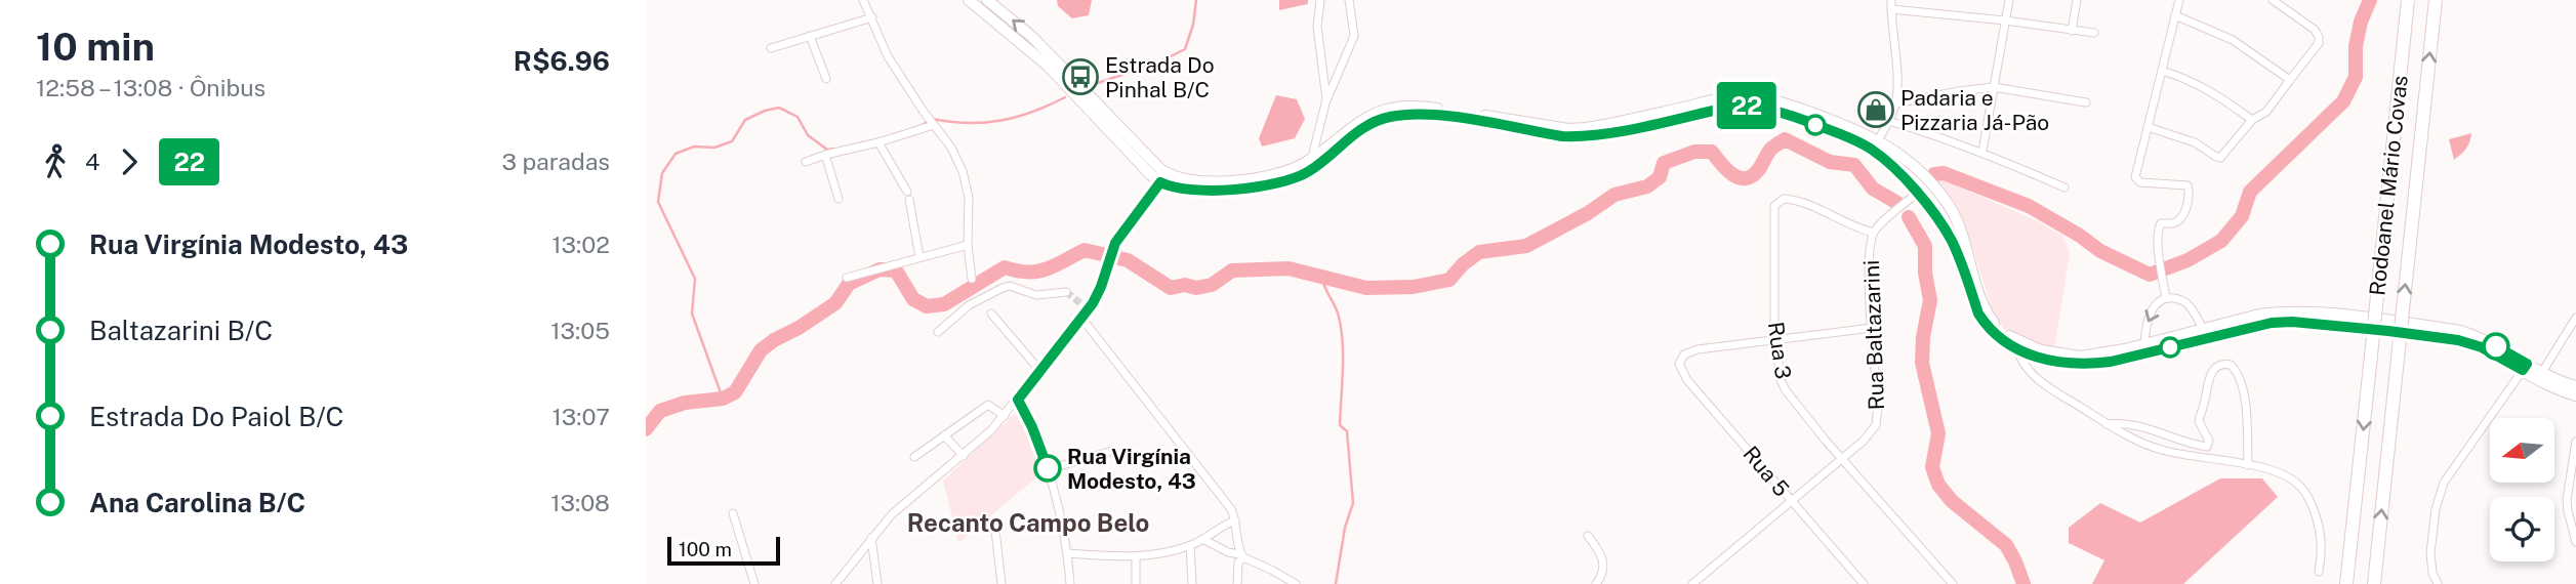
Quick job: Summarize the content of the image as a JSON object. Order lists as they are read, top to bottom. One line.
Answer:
{"streets":{"highway":["Rodoanel Mário Covas"],"street":["Rua Baltazarini","Rua 3","Rua 5"]},"crossings":[["Rua Baltazarini","Rua 3"],["Rua Baltazarini","Rua 5"],["Rua 3","Rua 5"]],"districts":["Recanto Campo Belo"],"places":{"bus stop":["Estrada Do Pinhal B/C"],"shop":["Padaria e Pizzaria Já-Pão"],"other":["Rua Virgínia Modesto, 43"]},"lines":["bus line 22"],"scale_bar":"100 m","north":"left","page":{"heading":["10 min","12:58 – 13:08 · Ônibus","R$6.96"],"on_map":"22","legs":["4","22","3 paradas"],"list":[{"name":"Rua Virgínia Modesto, 43","value":"13:02"},{"name":"Baltazarini B/C","value":"13:05"},{"name":"Estrada Do Paiol B/C","value":"13:07"},{"name":"Ana Carolina B/C","value":"13:08"}],"scale":"100 m"}}
